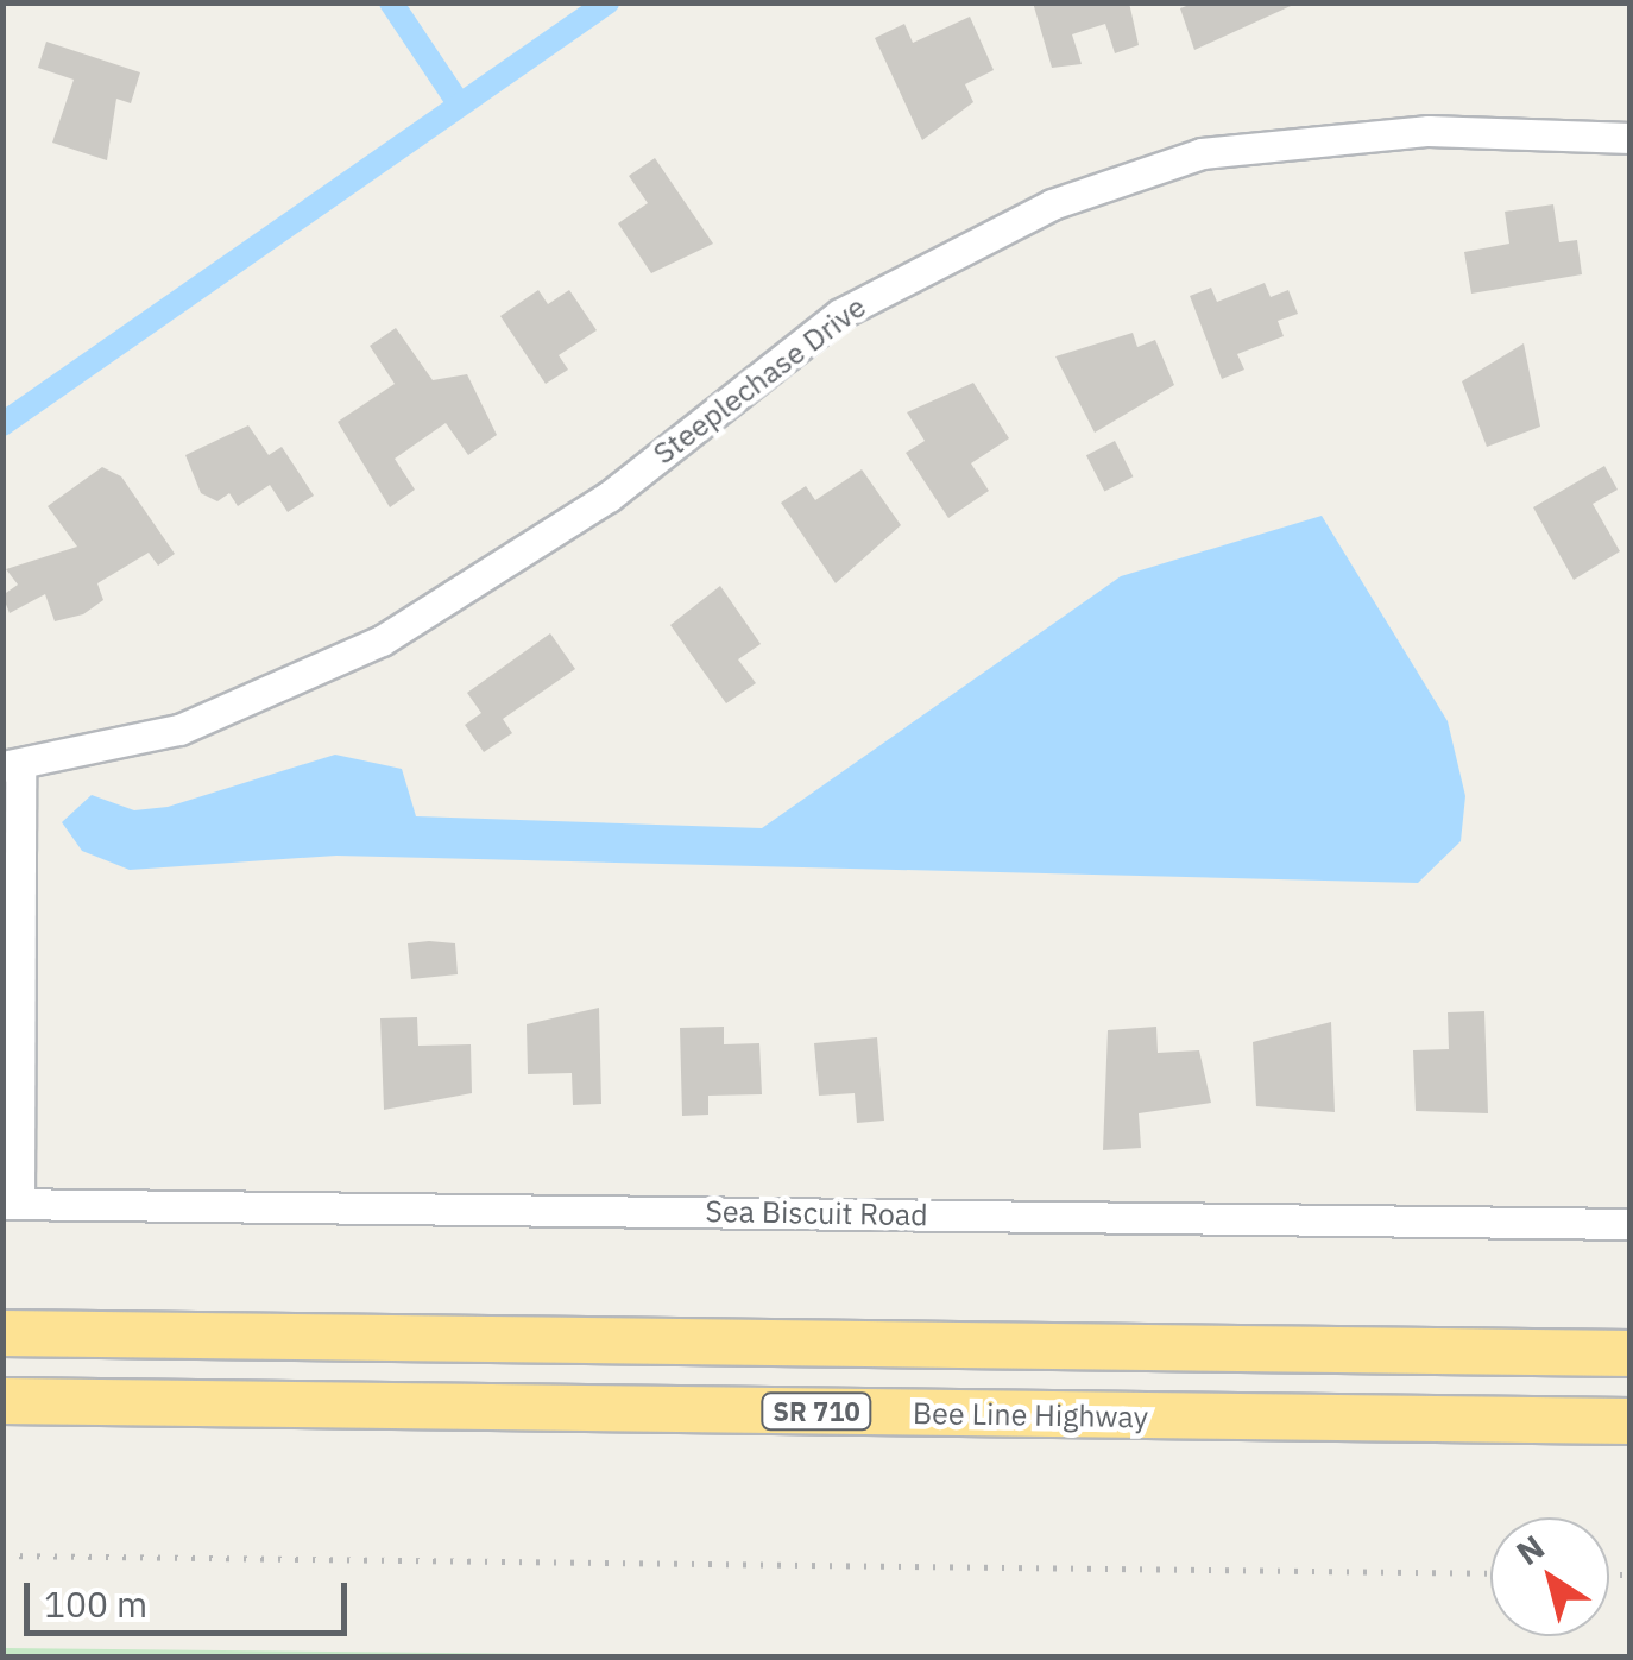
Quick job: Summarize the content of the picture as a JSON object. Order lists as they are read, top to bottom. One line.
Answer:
{"streets":{"highway":["SR 710","Bee Line Highway"],"street":["Steeplechase Drive","Sea Biscuit Road"]},"scale_bar":"100 m","north":"top left"}
